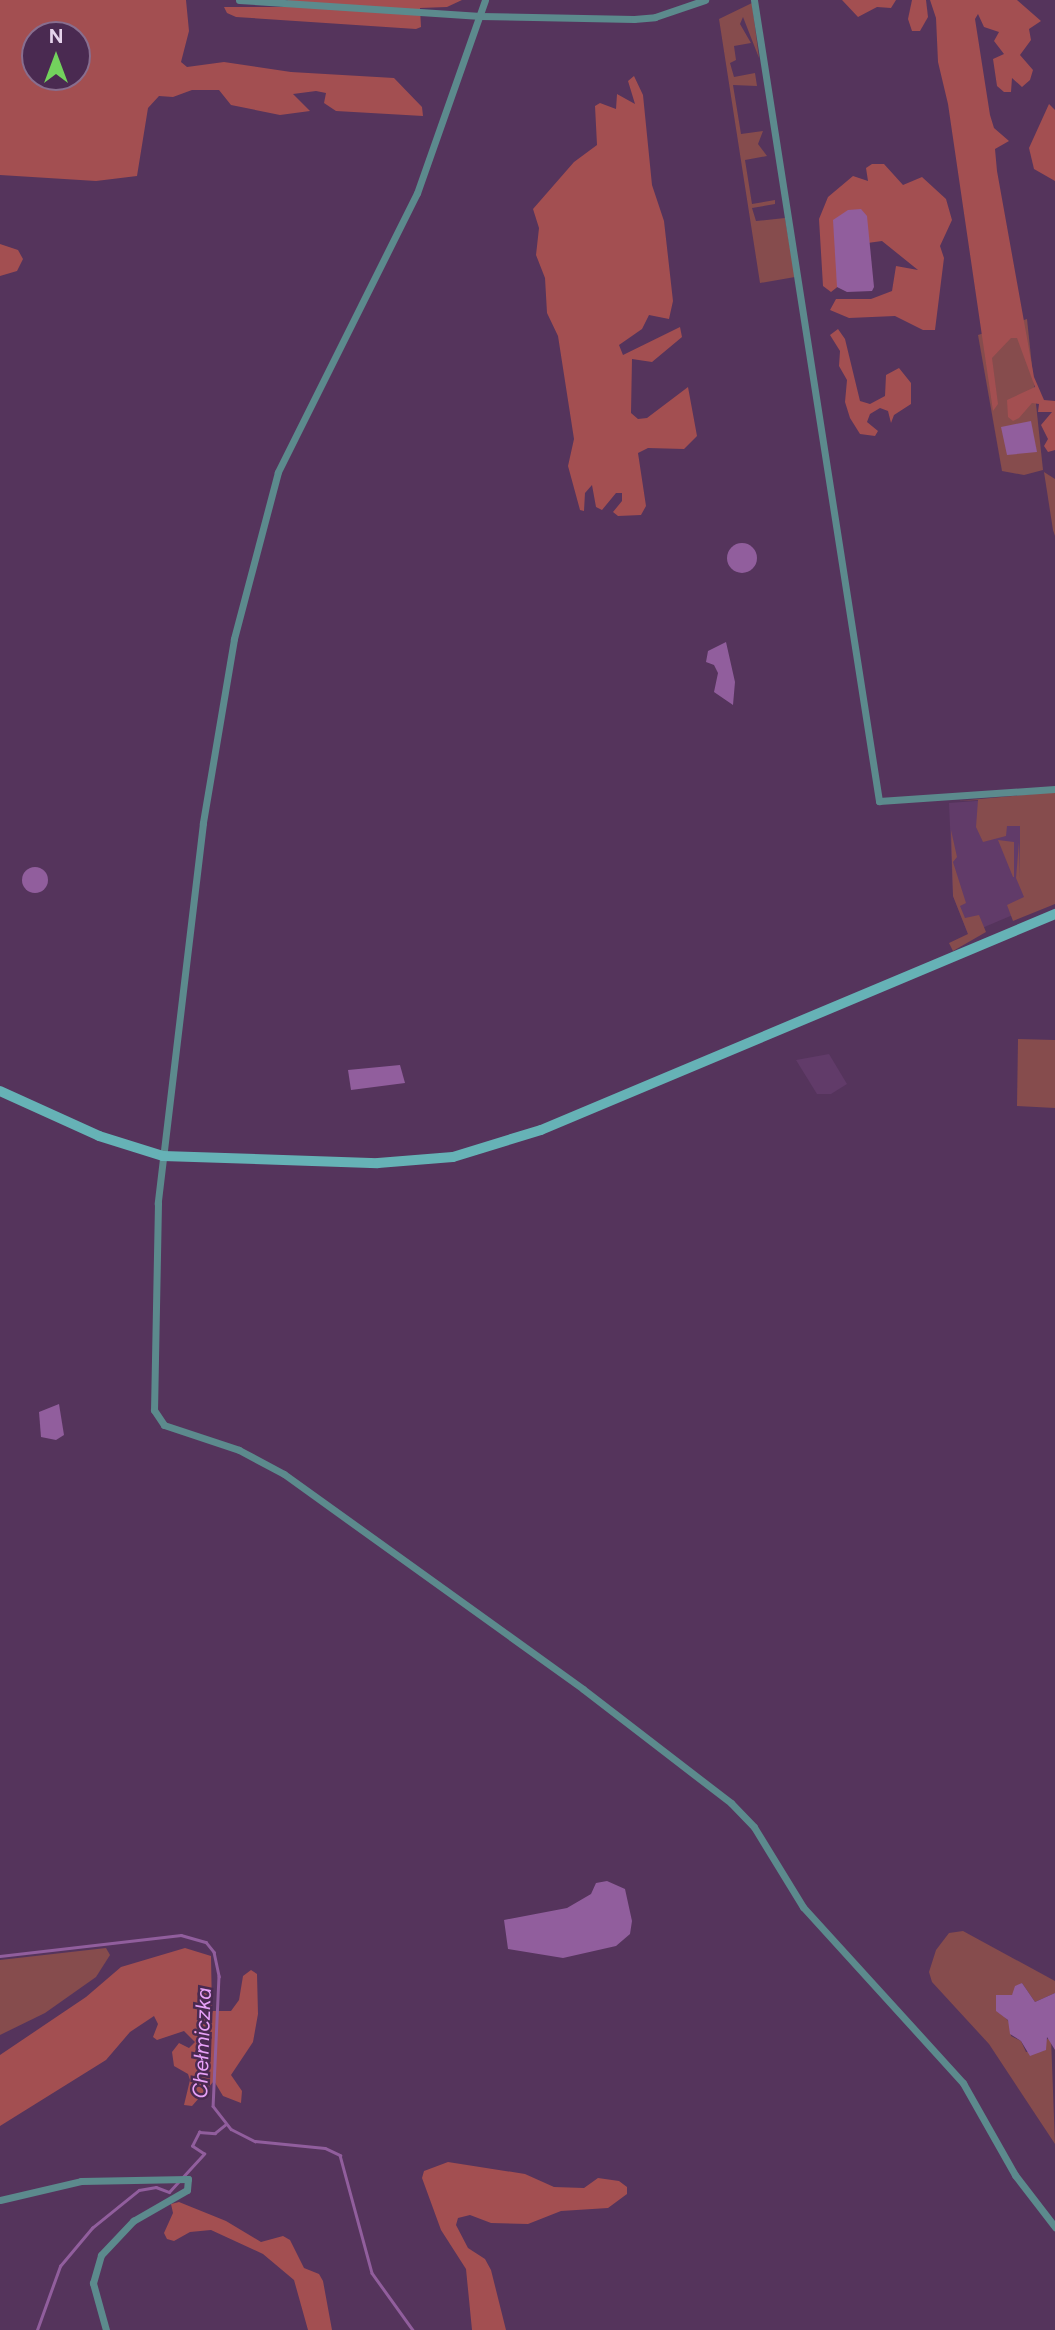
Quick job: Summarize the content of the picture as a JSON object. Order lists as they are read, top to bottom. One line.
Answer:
{"water":["Chełmiczka"],"north":"top"}
